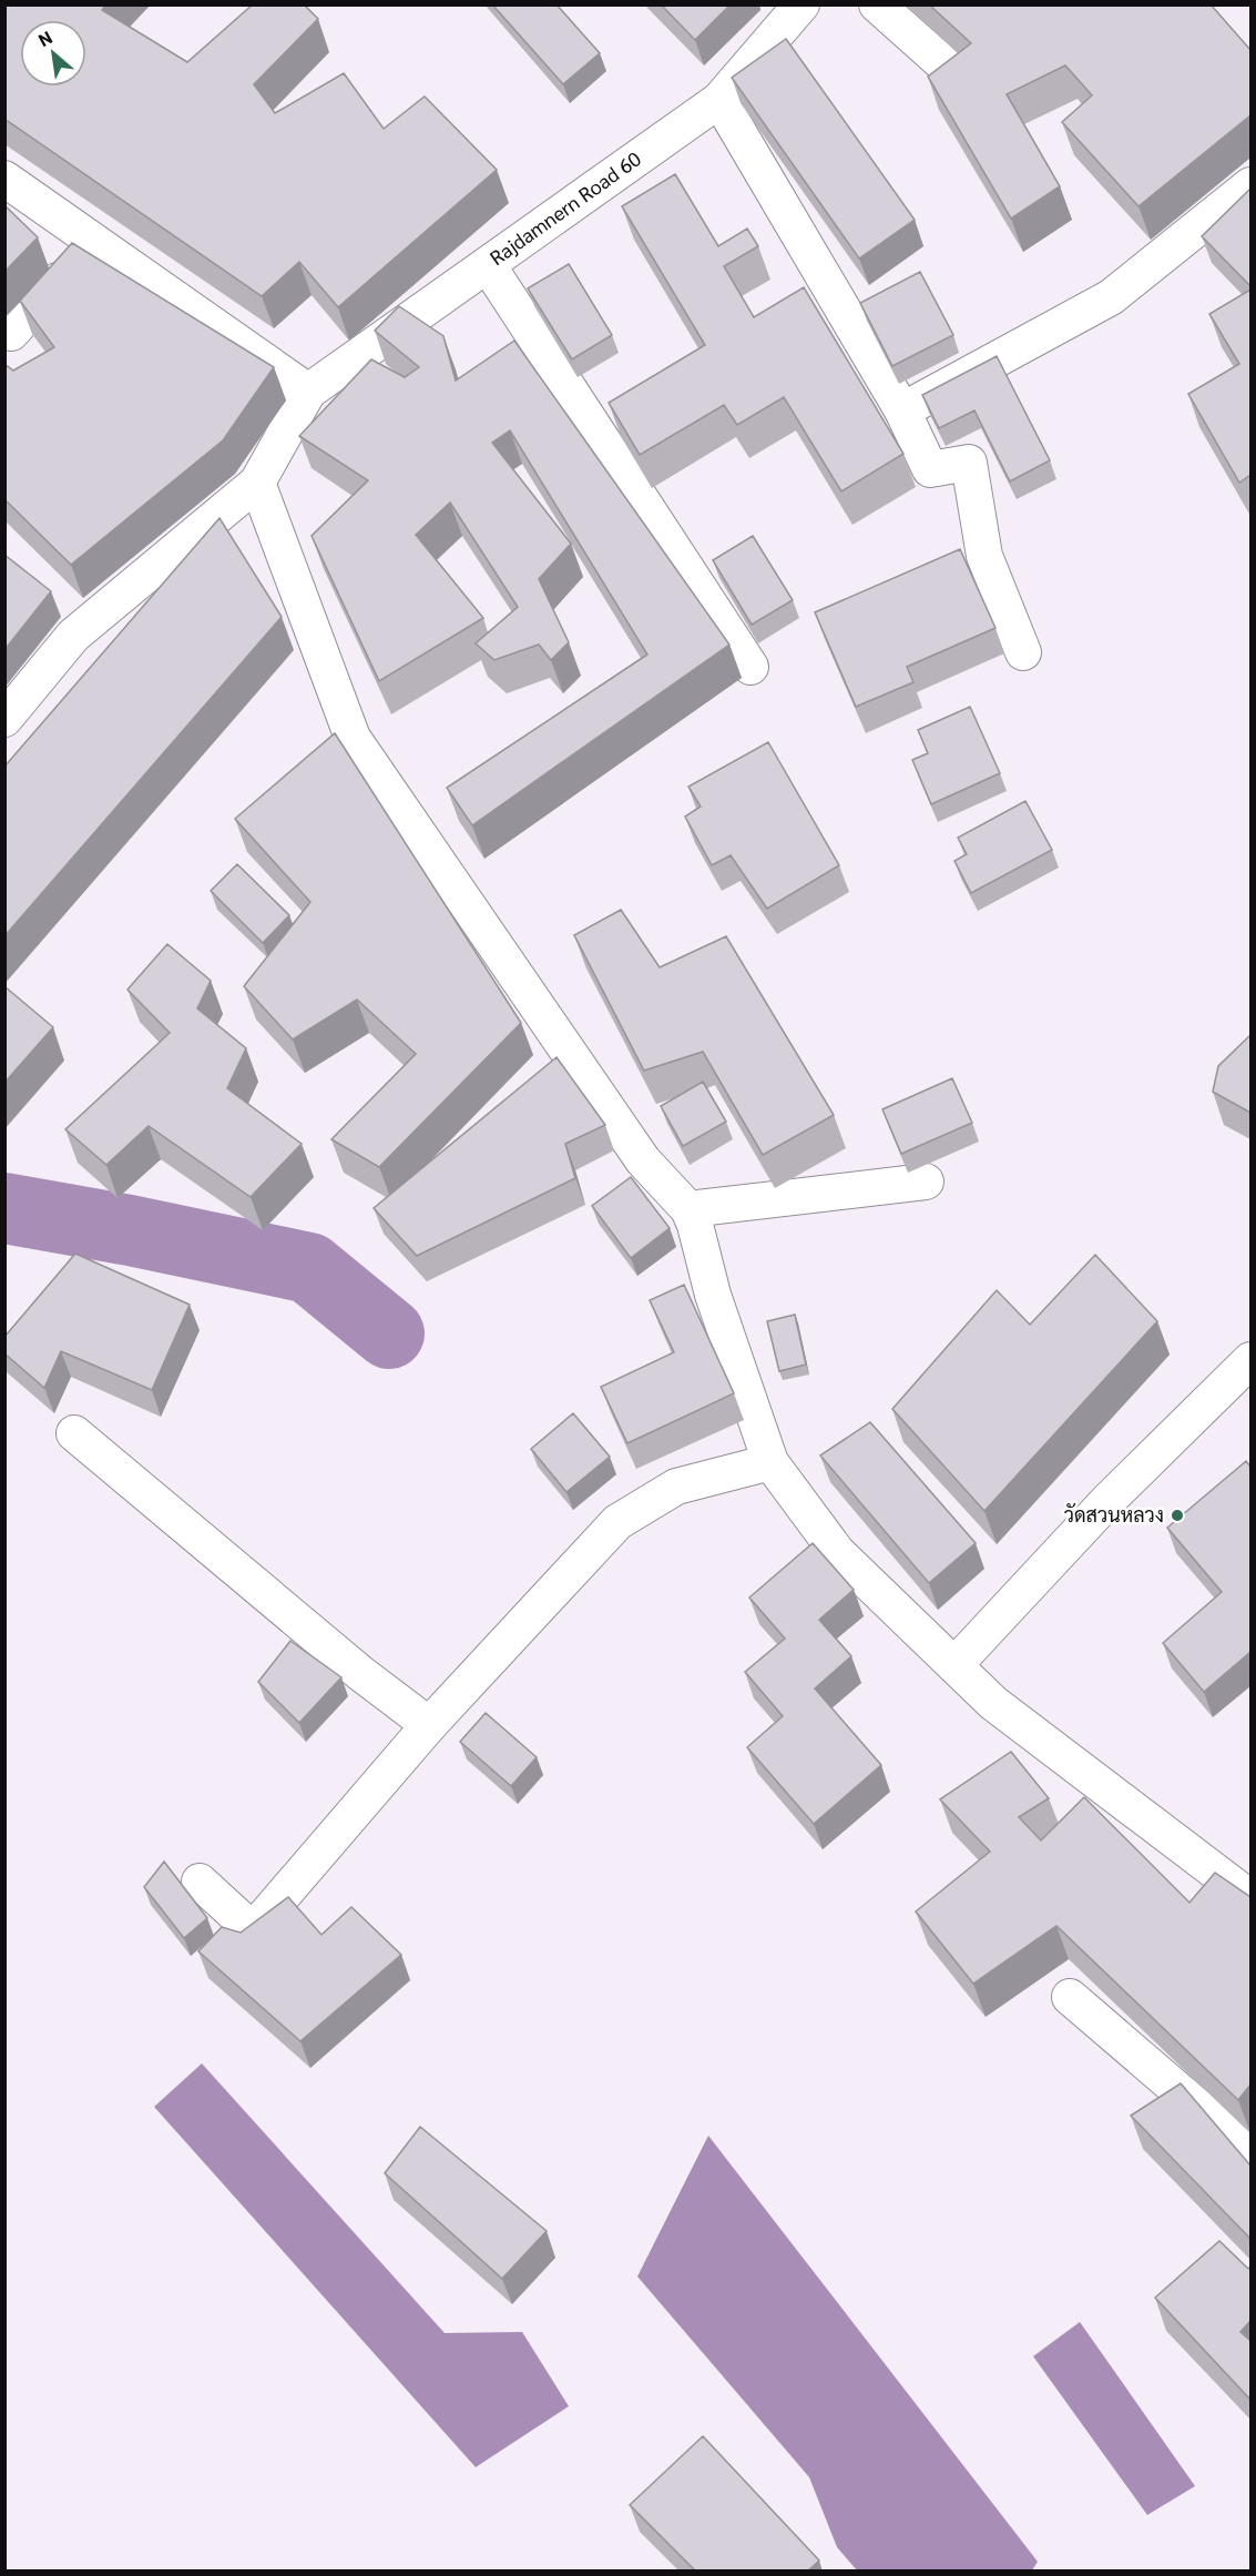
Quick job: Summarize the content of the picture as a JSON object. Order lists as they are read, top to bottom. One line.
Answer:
{"streets":{"street":["Rajdamnern Road 60"]},"places":["วัดสวนหลวง"],"north":"top left"}
